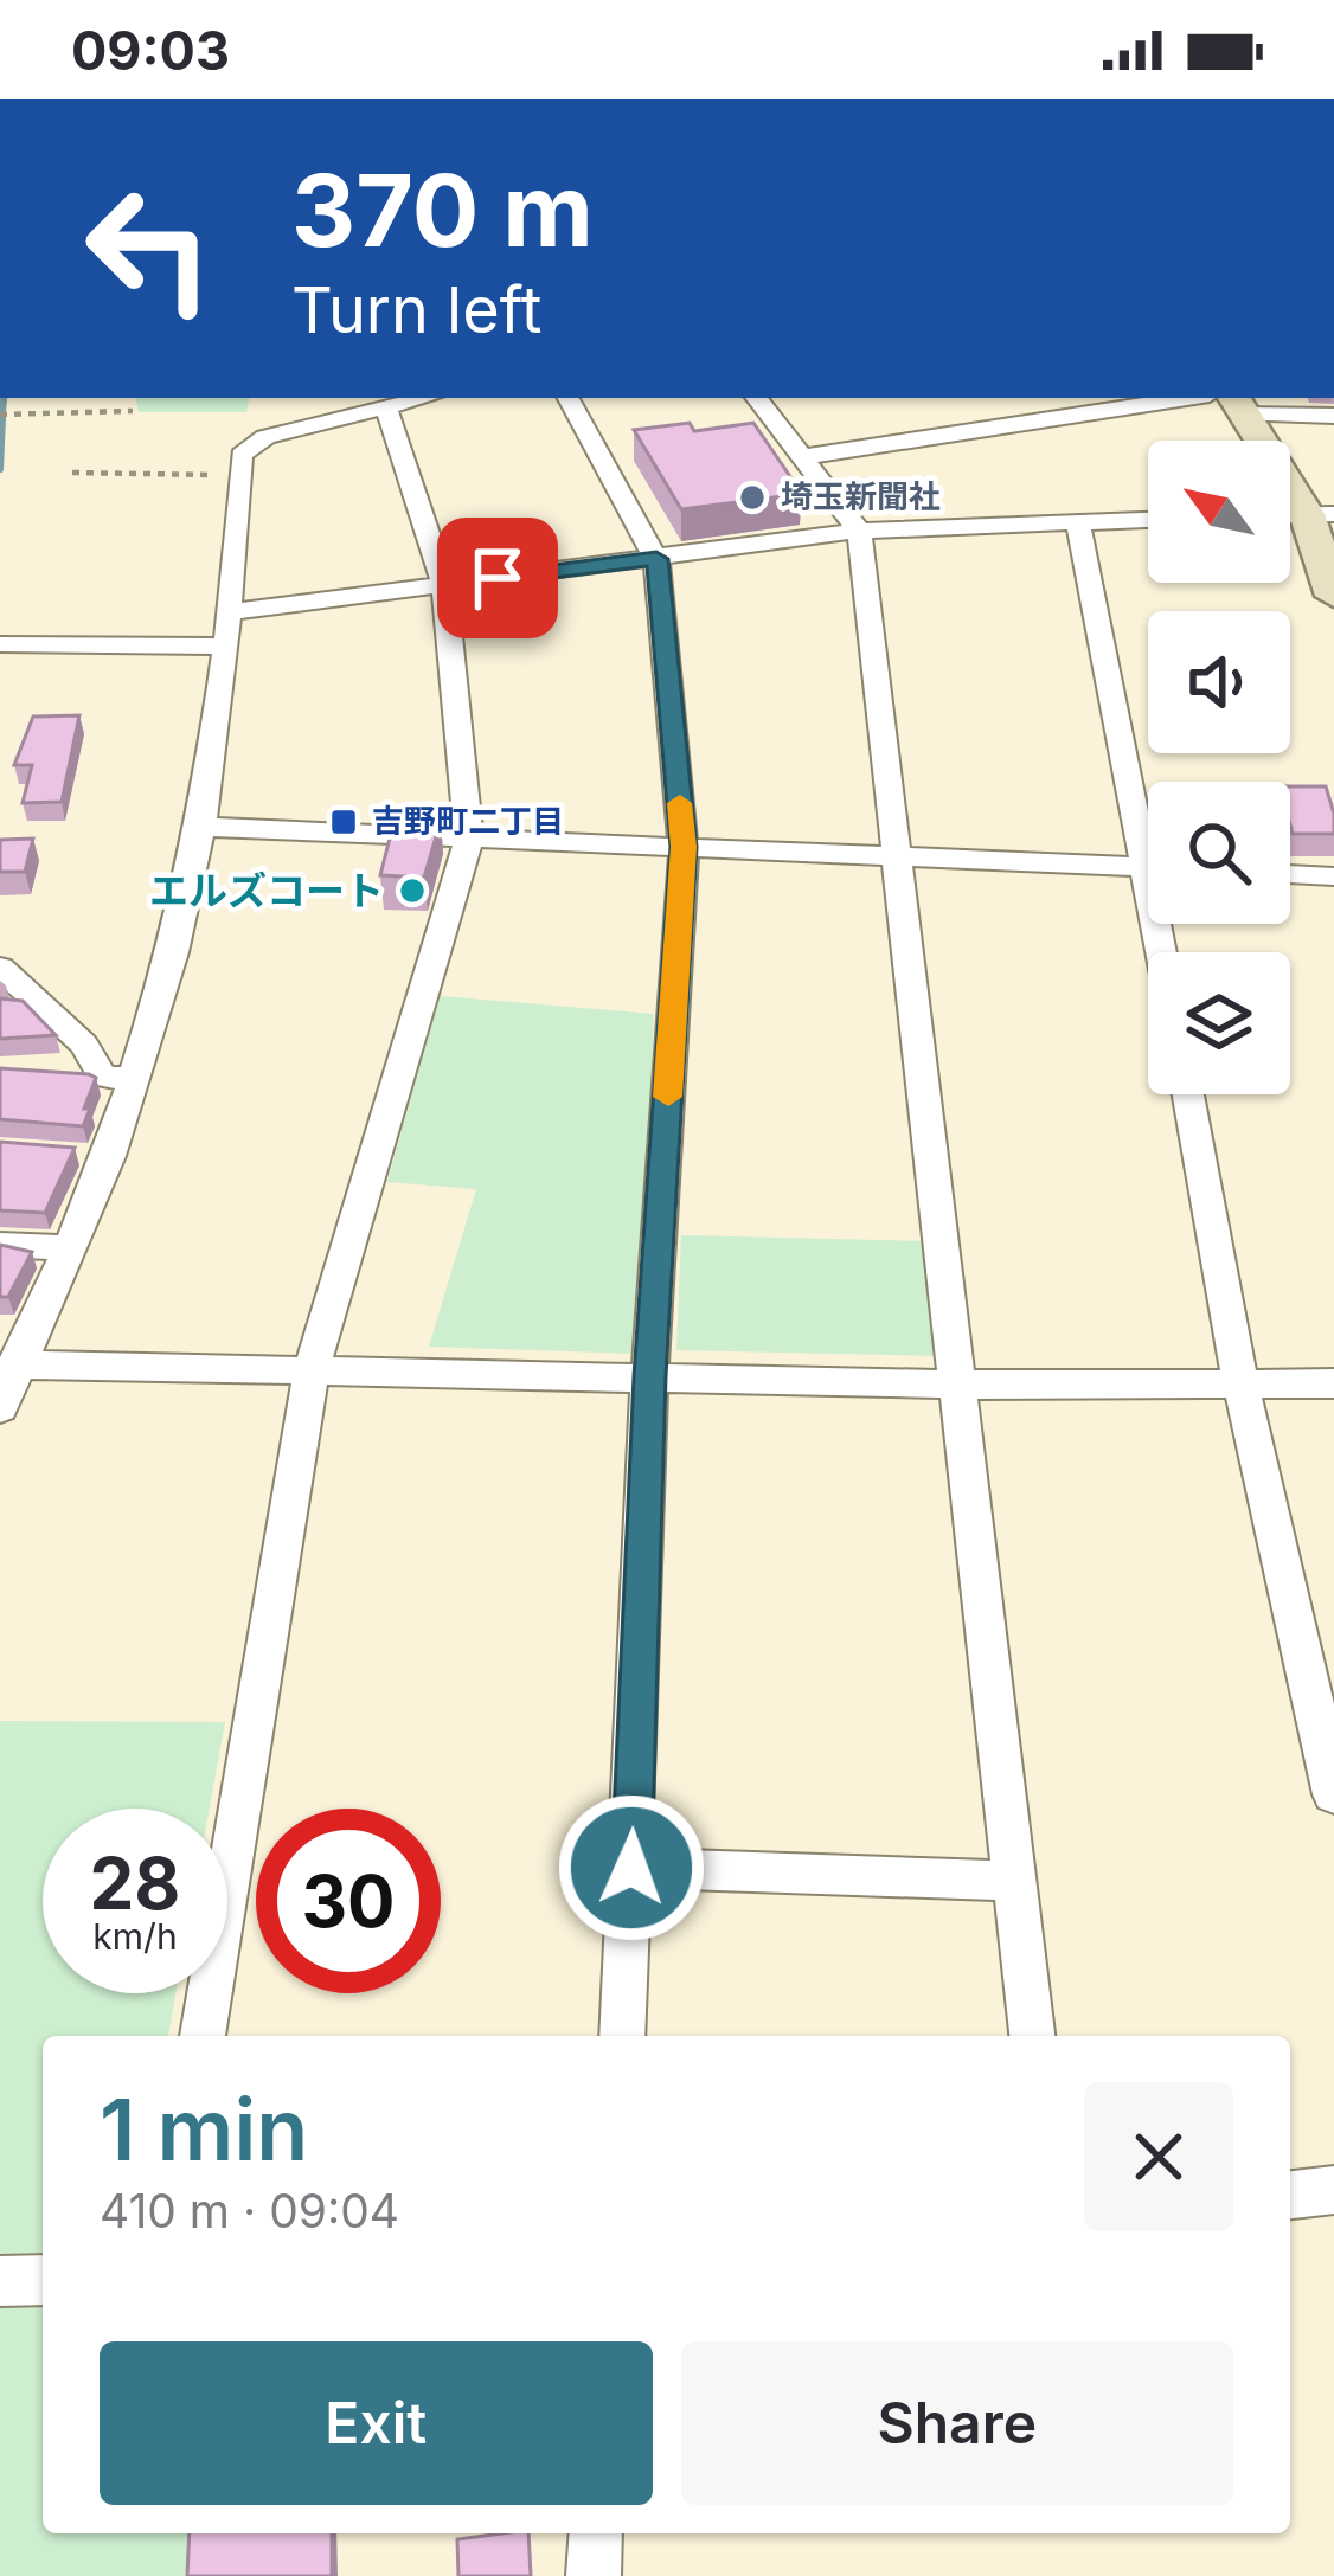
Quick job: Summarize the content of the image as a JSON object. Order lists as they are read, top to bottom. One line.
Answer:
{"places":{"other":["埼玉新聞社","エルズコート"],"transit":["吉野町二丁目"]},"north":"top left","page":{"status":"09:03","turn":["370 m","Turn left"],"speed":"28 km/h","limit":"30","heading":["1 min","410 m · 09:04"],"buttons":["Exit","Share"]}}
